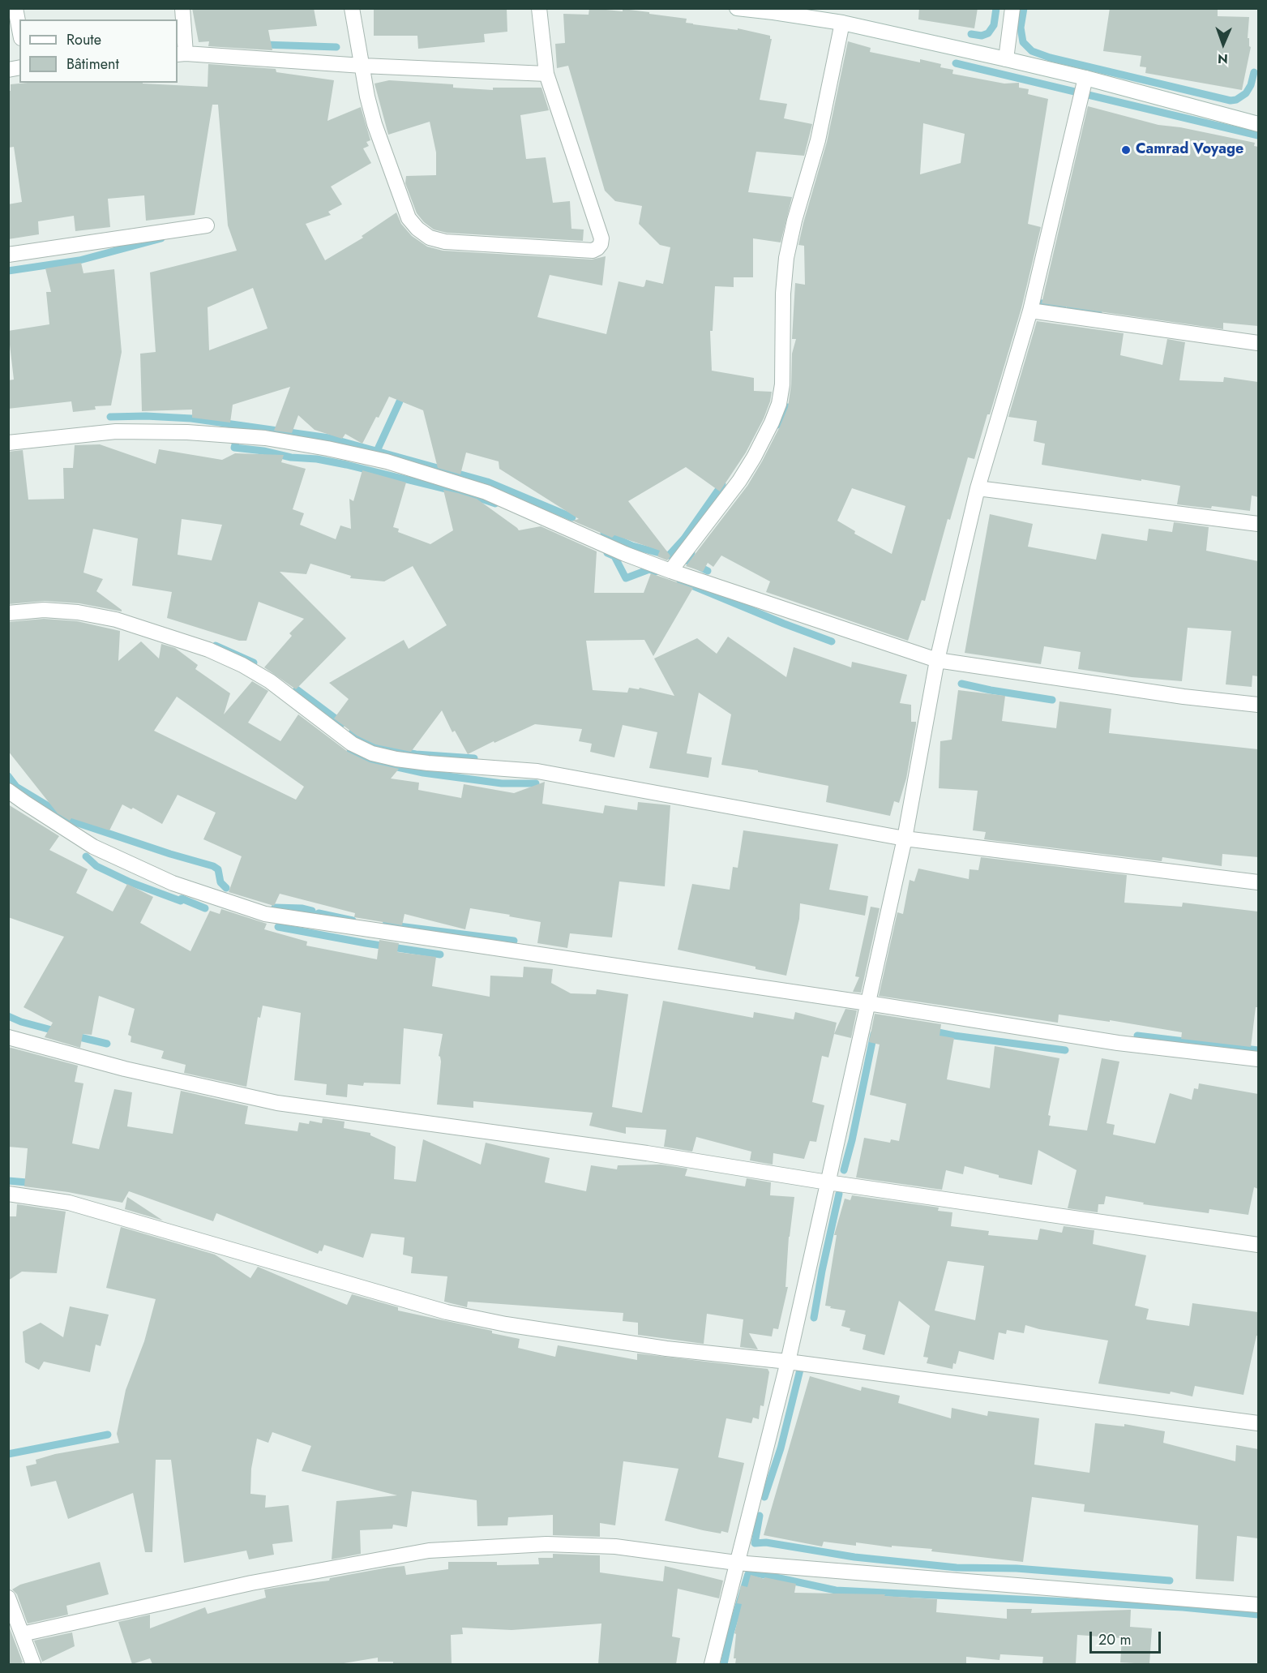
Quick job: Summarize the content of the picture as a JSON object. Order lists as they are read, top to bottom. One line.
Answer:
{"places":["Camrad Voyage"],"legend":["Route","Bâtiment"],"scale_bar":"20 m","north":"bottom"}
